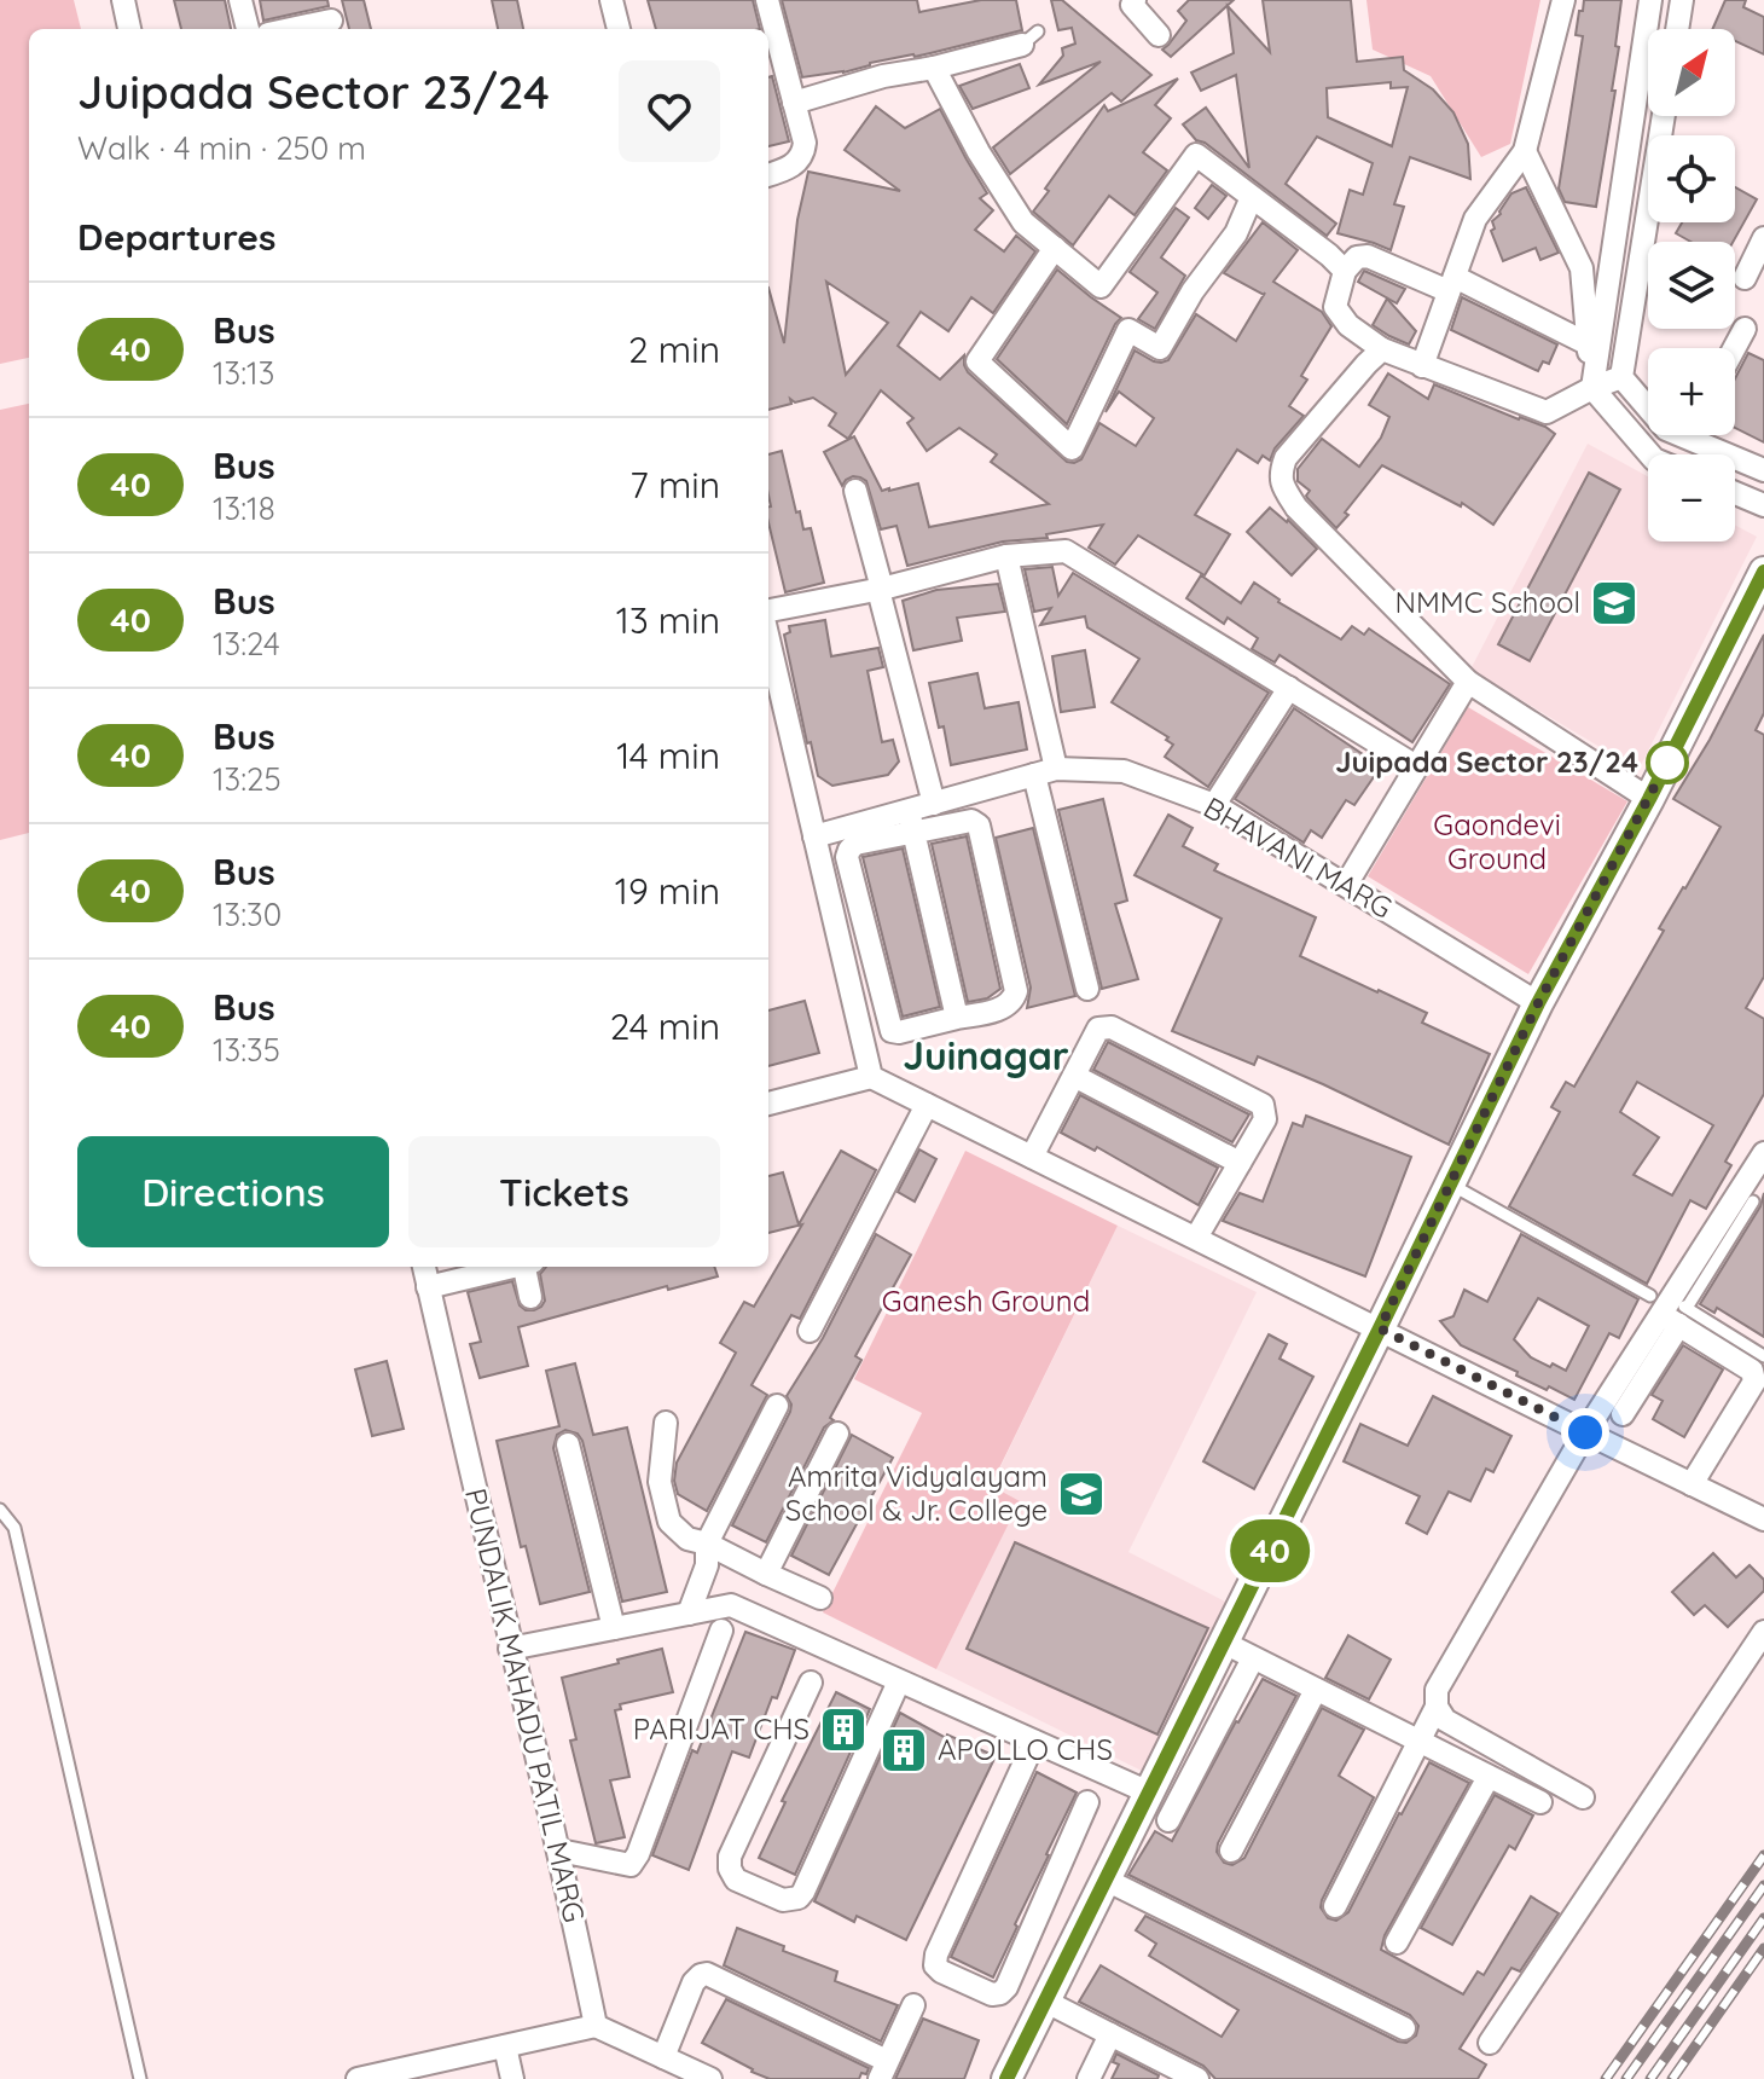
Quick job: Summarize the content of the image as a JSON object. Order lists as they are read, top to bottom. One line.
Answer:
{"streets":{"street":["BHAVANI MARG","PUNDALIK MAHADU PATIL MARG"]},"districts":["Juinagar"],"parks":["Gaondevi Ground","Ganesh Ground"],"places":{"school or university":["NMMC School","Amrita Vidyalayam School & Jr. College"],"other":["Juipada Sector 23/24"],"building":["PARIJAT CHS","APOLLO CHS"]},"lines":["bus line 40"],"north":"top right","page":{"on_map":"40","map_buttons":["+","−"],"heading":[["Juipada Sector 23/24","Walk · 4 min · 250 m"],"Departures"],"list":[{"mark":"40","name":"Bus","note":"13:13","value":"2 min"},{"mark":"40","name":"Bus","note":"13:18","value":"7 min"},{"mark":"40","name":"Bus","note":"13:24","value":"13 min"},{"mark":"40","name":"Bus","note":"13:25","value":"14 min"},{"mark":"40","name":"Bus","note":"13:30","value":"19 min"},{"mark":"40","name":"Bus","note":"13:35","value":"24 min"}],"buttons":["Directions","Tickets"]}}
